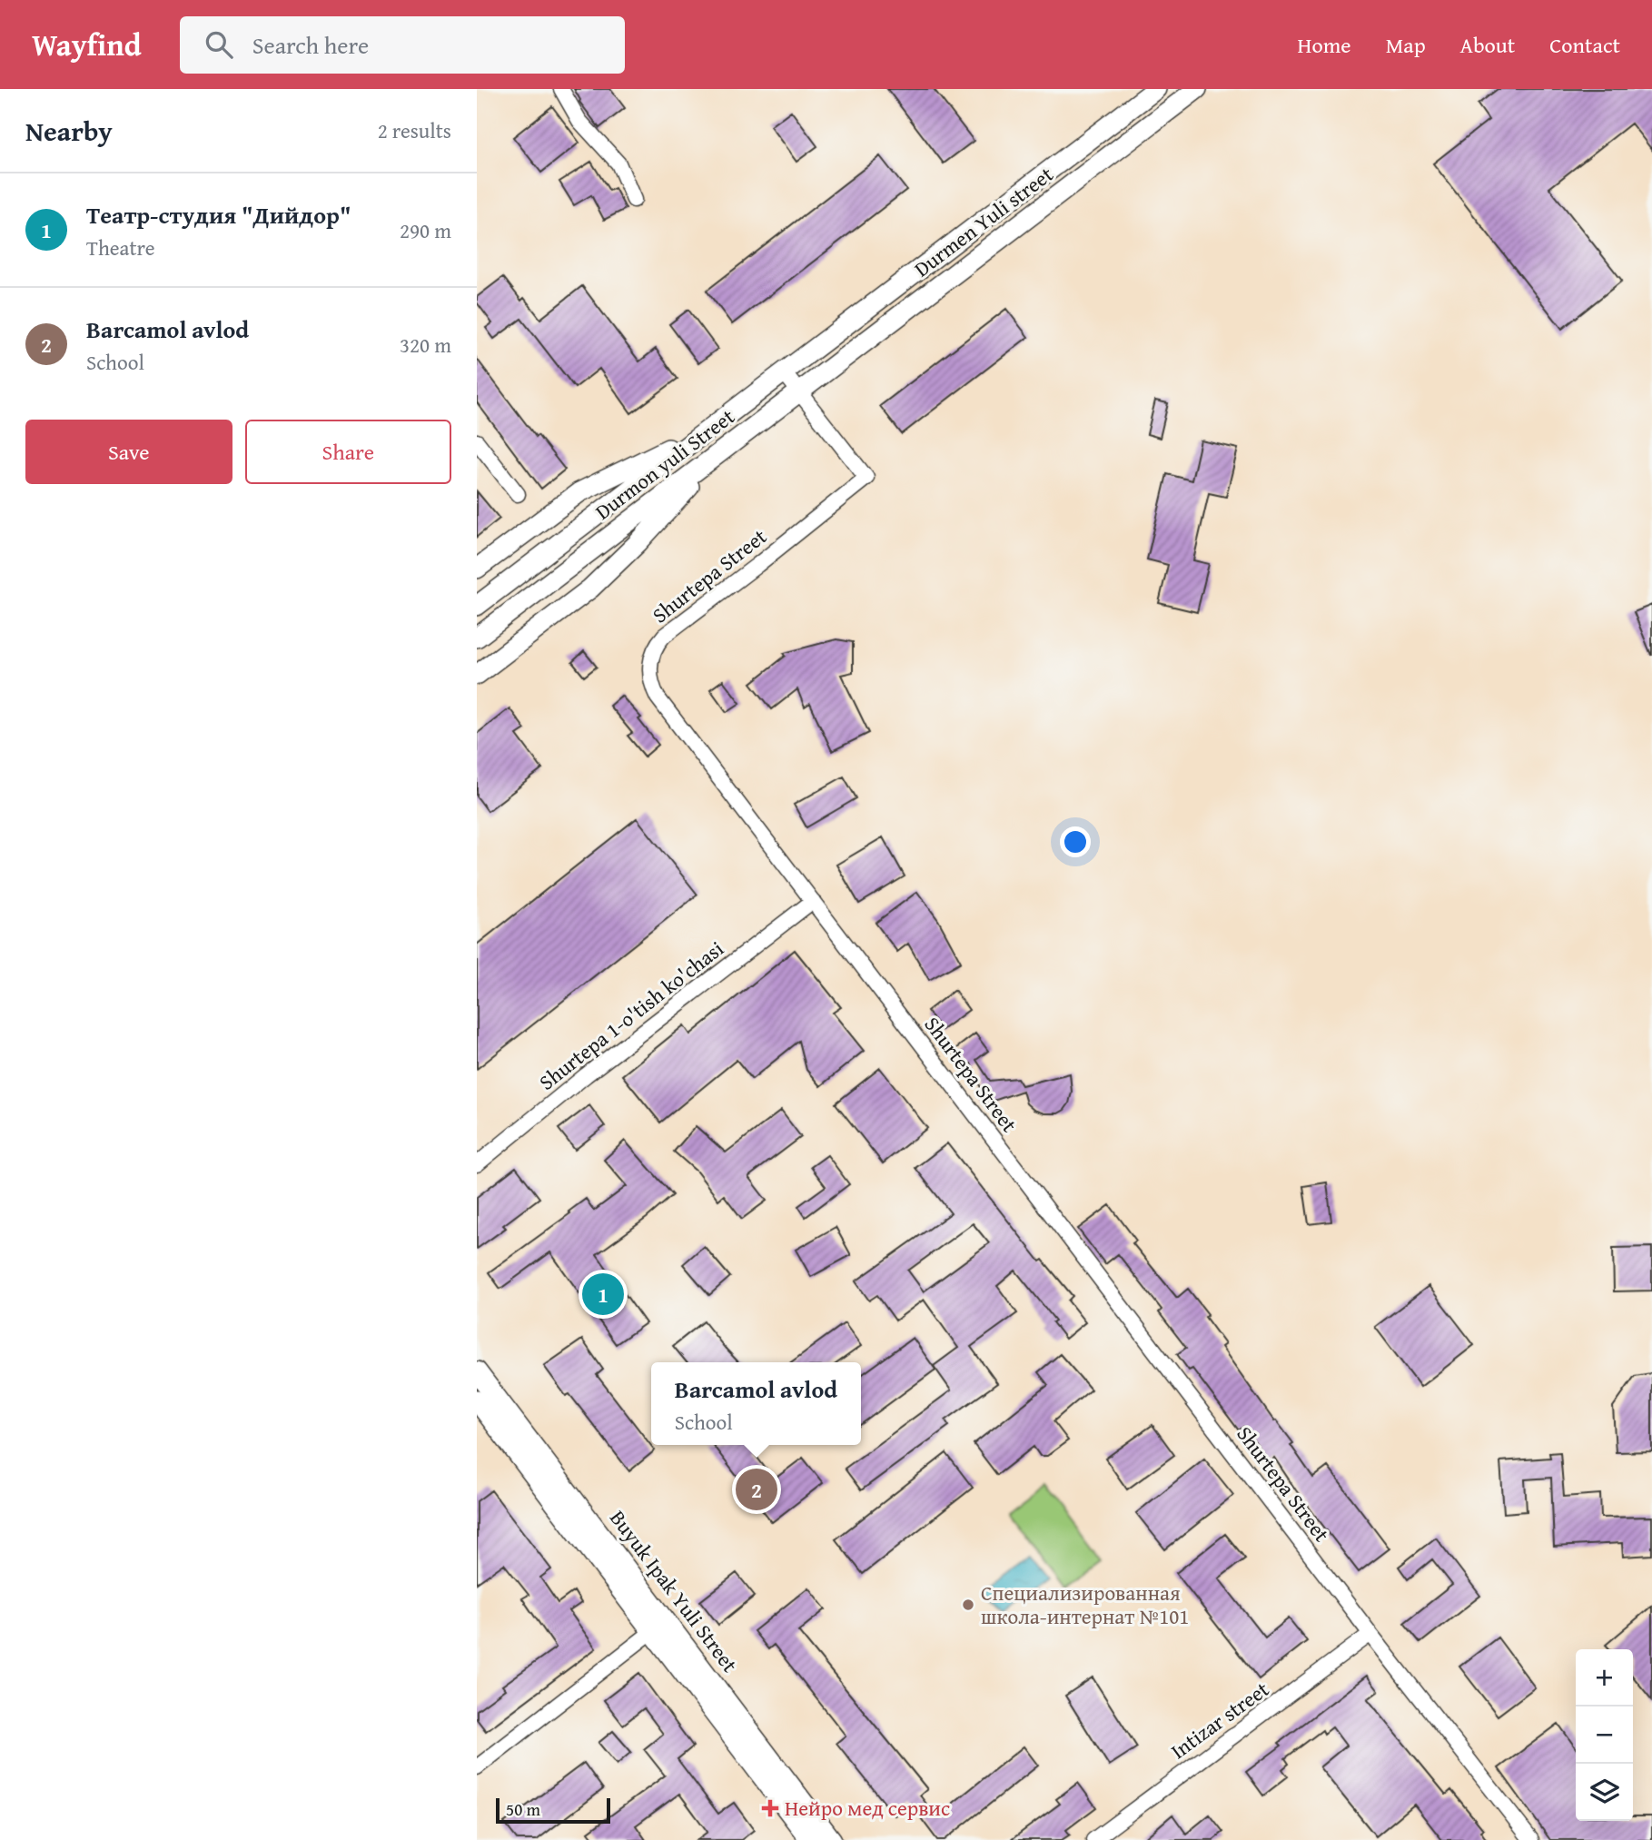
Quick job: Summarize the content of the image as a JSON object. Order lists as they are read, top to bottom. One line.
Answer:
{"streets":{"main road":["Durmen Yuli street","Durmon yuli Street","Buyuk Ipak Yuli Street"],"street":["Shurtepa Street","Shurtepa 1-o'tish ko'chasi","Intizаr street"]},"crossings":[["Durmen Yuli street","Durmon yuli Street"],["Durmen Yuli street","Shurtepa Street"],["Durmon yuli Street","Shurtepa Street"],["Shurtepa Street","Shurtepa 1-o'tish ko'chasi"],["Shurtepa Street","Intizаr street"]],"places":{"other":["Специализированная школа-интернат №101"],"health":["Нейро мед сервис"]},"scale_bar":"50 m","page":{"header":"Wayfind","search":"Search here","nav":["Home","Map","About","Contact"],"heading":["Nearby","2 results"],"list":[{"mark":"1","name":"Театр-студия \"Дийдор\"","note":"Theatre","value":"290 m"},{"mark":"2","name":"Barcamol avlod","note":"School","value":"320 m"}],"buttons":["Save","Share"],"pins":["1","2"],"popup":["Barcamol avlod","School"],"map_buttons":["+","−"],"scale":"50 m"}}
